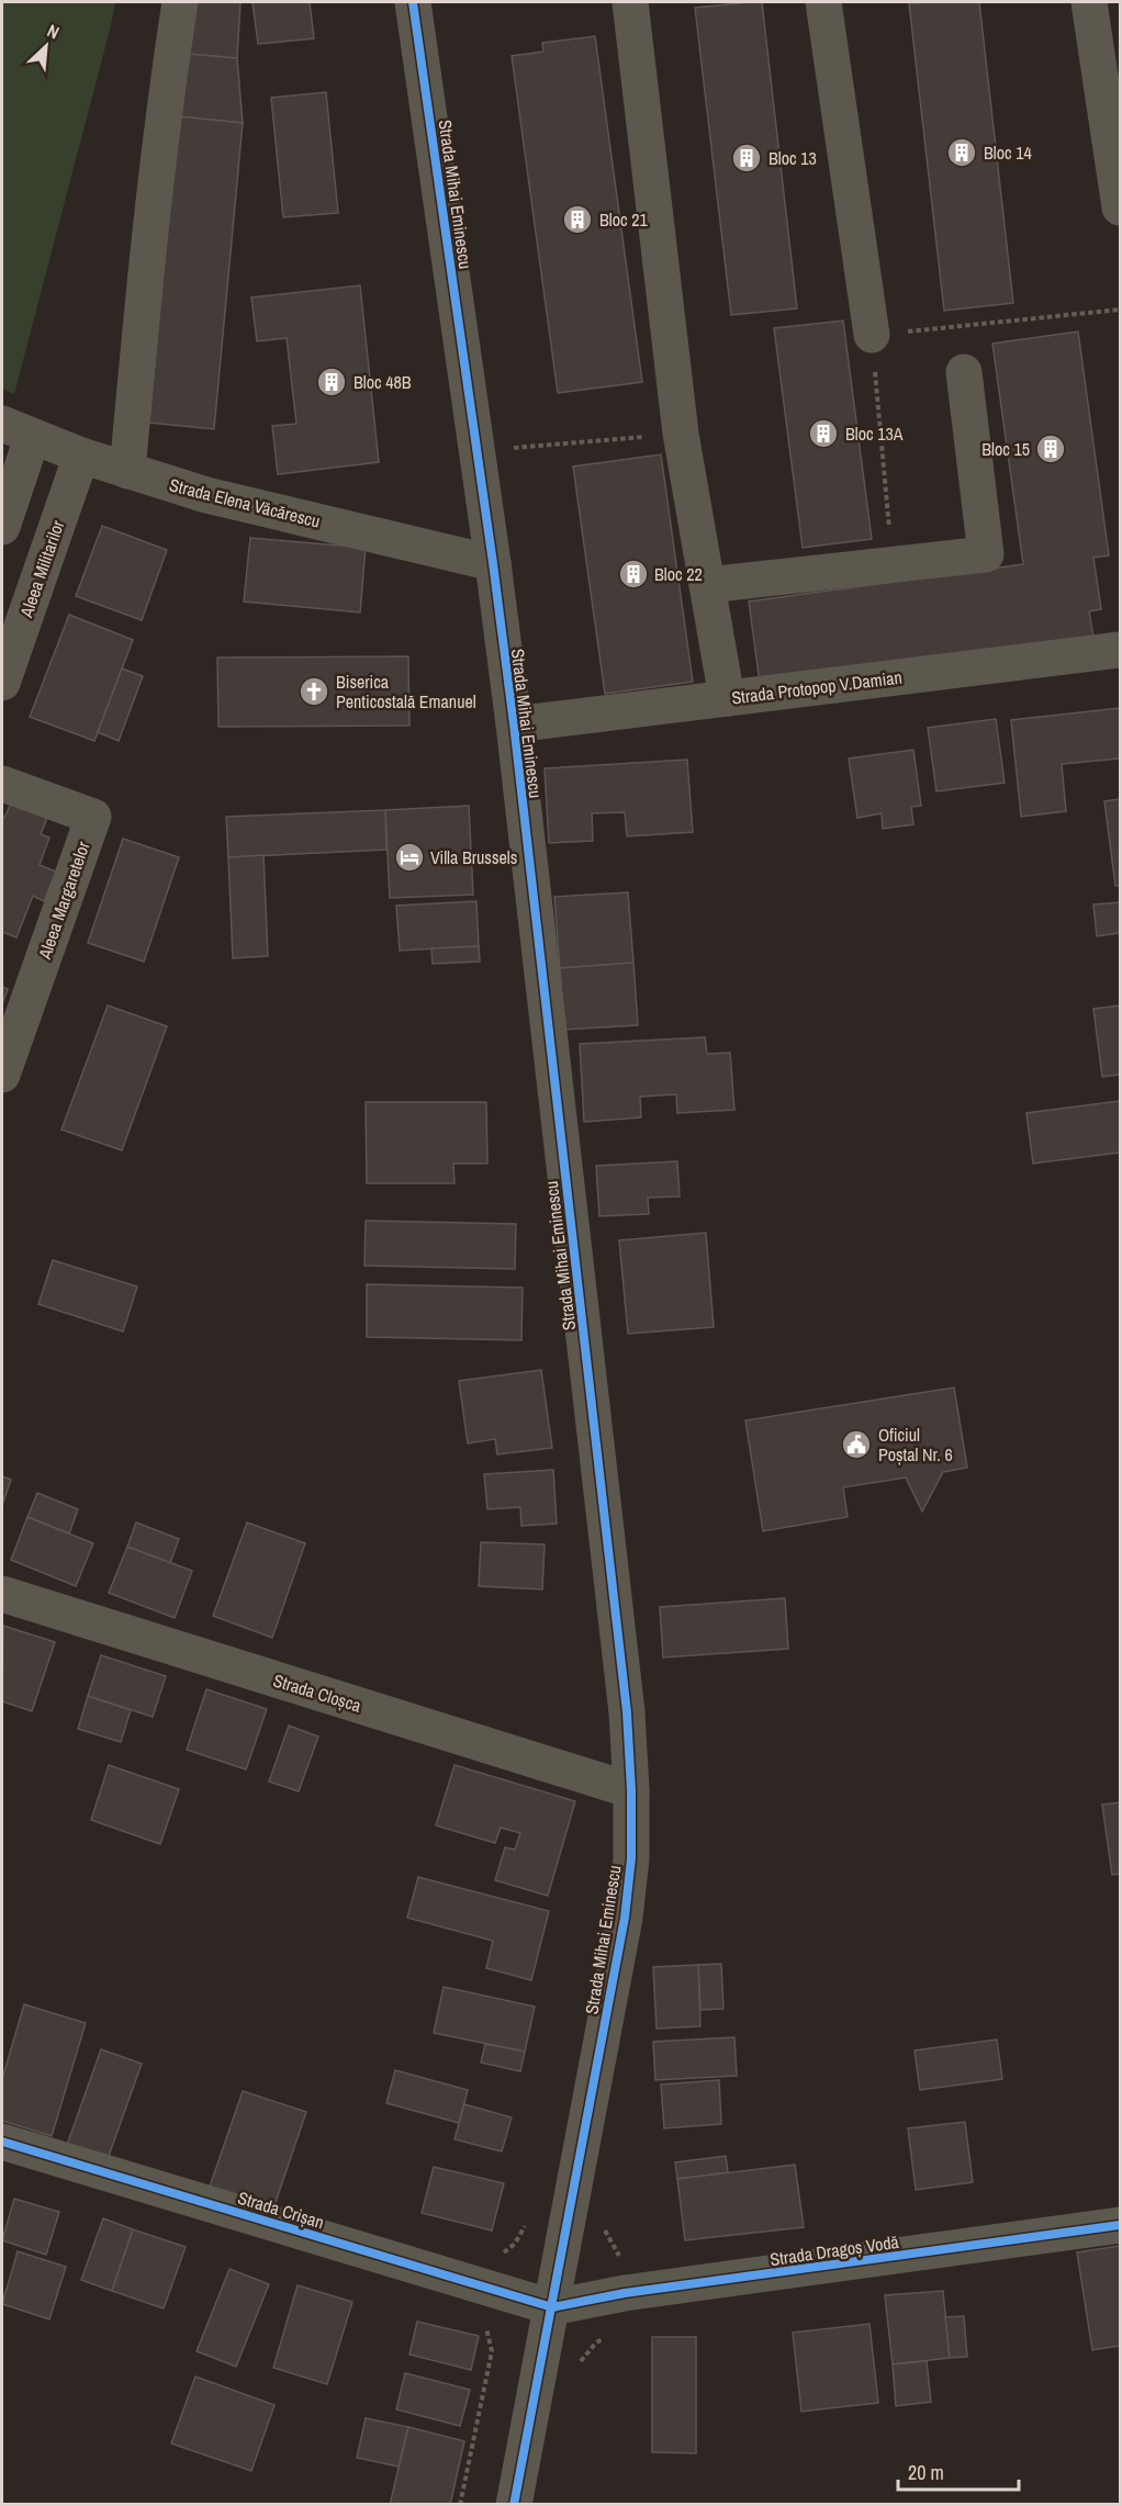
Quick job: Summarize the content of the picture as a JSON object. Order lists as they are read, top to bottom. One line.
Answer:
{"streets":{"street":["Strada Mihai Eminescu","Strada Elena Văcărescu","Aleea Militarilor","Strada Protopop V.Damian","Aleea Margaretelor","Strada Cloșca","Strada Crișan","Strada Dragoș Vodă"]},"crossings":[["Strada Mihai Eminescu","Strada Elena Văcărescu"],["Strada Mihai Eminescu","Strada Protopop V.Damian"],["Strada Mihai Eminescu","Strada Cloșca"],["Strada Mihai Eminescu","Strada Crișan"],["Strada Mihai Eminescu","Strada Dragoș Vodă"],["Strada Elena Văcărescu","Aleea Militarilor"],["Strada Crișan","Strada Dragoș Vodă"]],"places":{"building":["Bloc 14","Bloc 13","Bloc 21","Bloc 48B","Bloc 13A","Bloc 15","Bloc 22"],"church":["Biserica Penticostală Emanuel"],"hotel":["Villa Brussels"],"public building":["Oficiul Poștal Nr. 6"]},"scale_bar":"20 m","north":"top right"}
